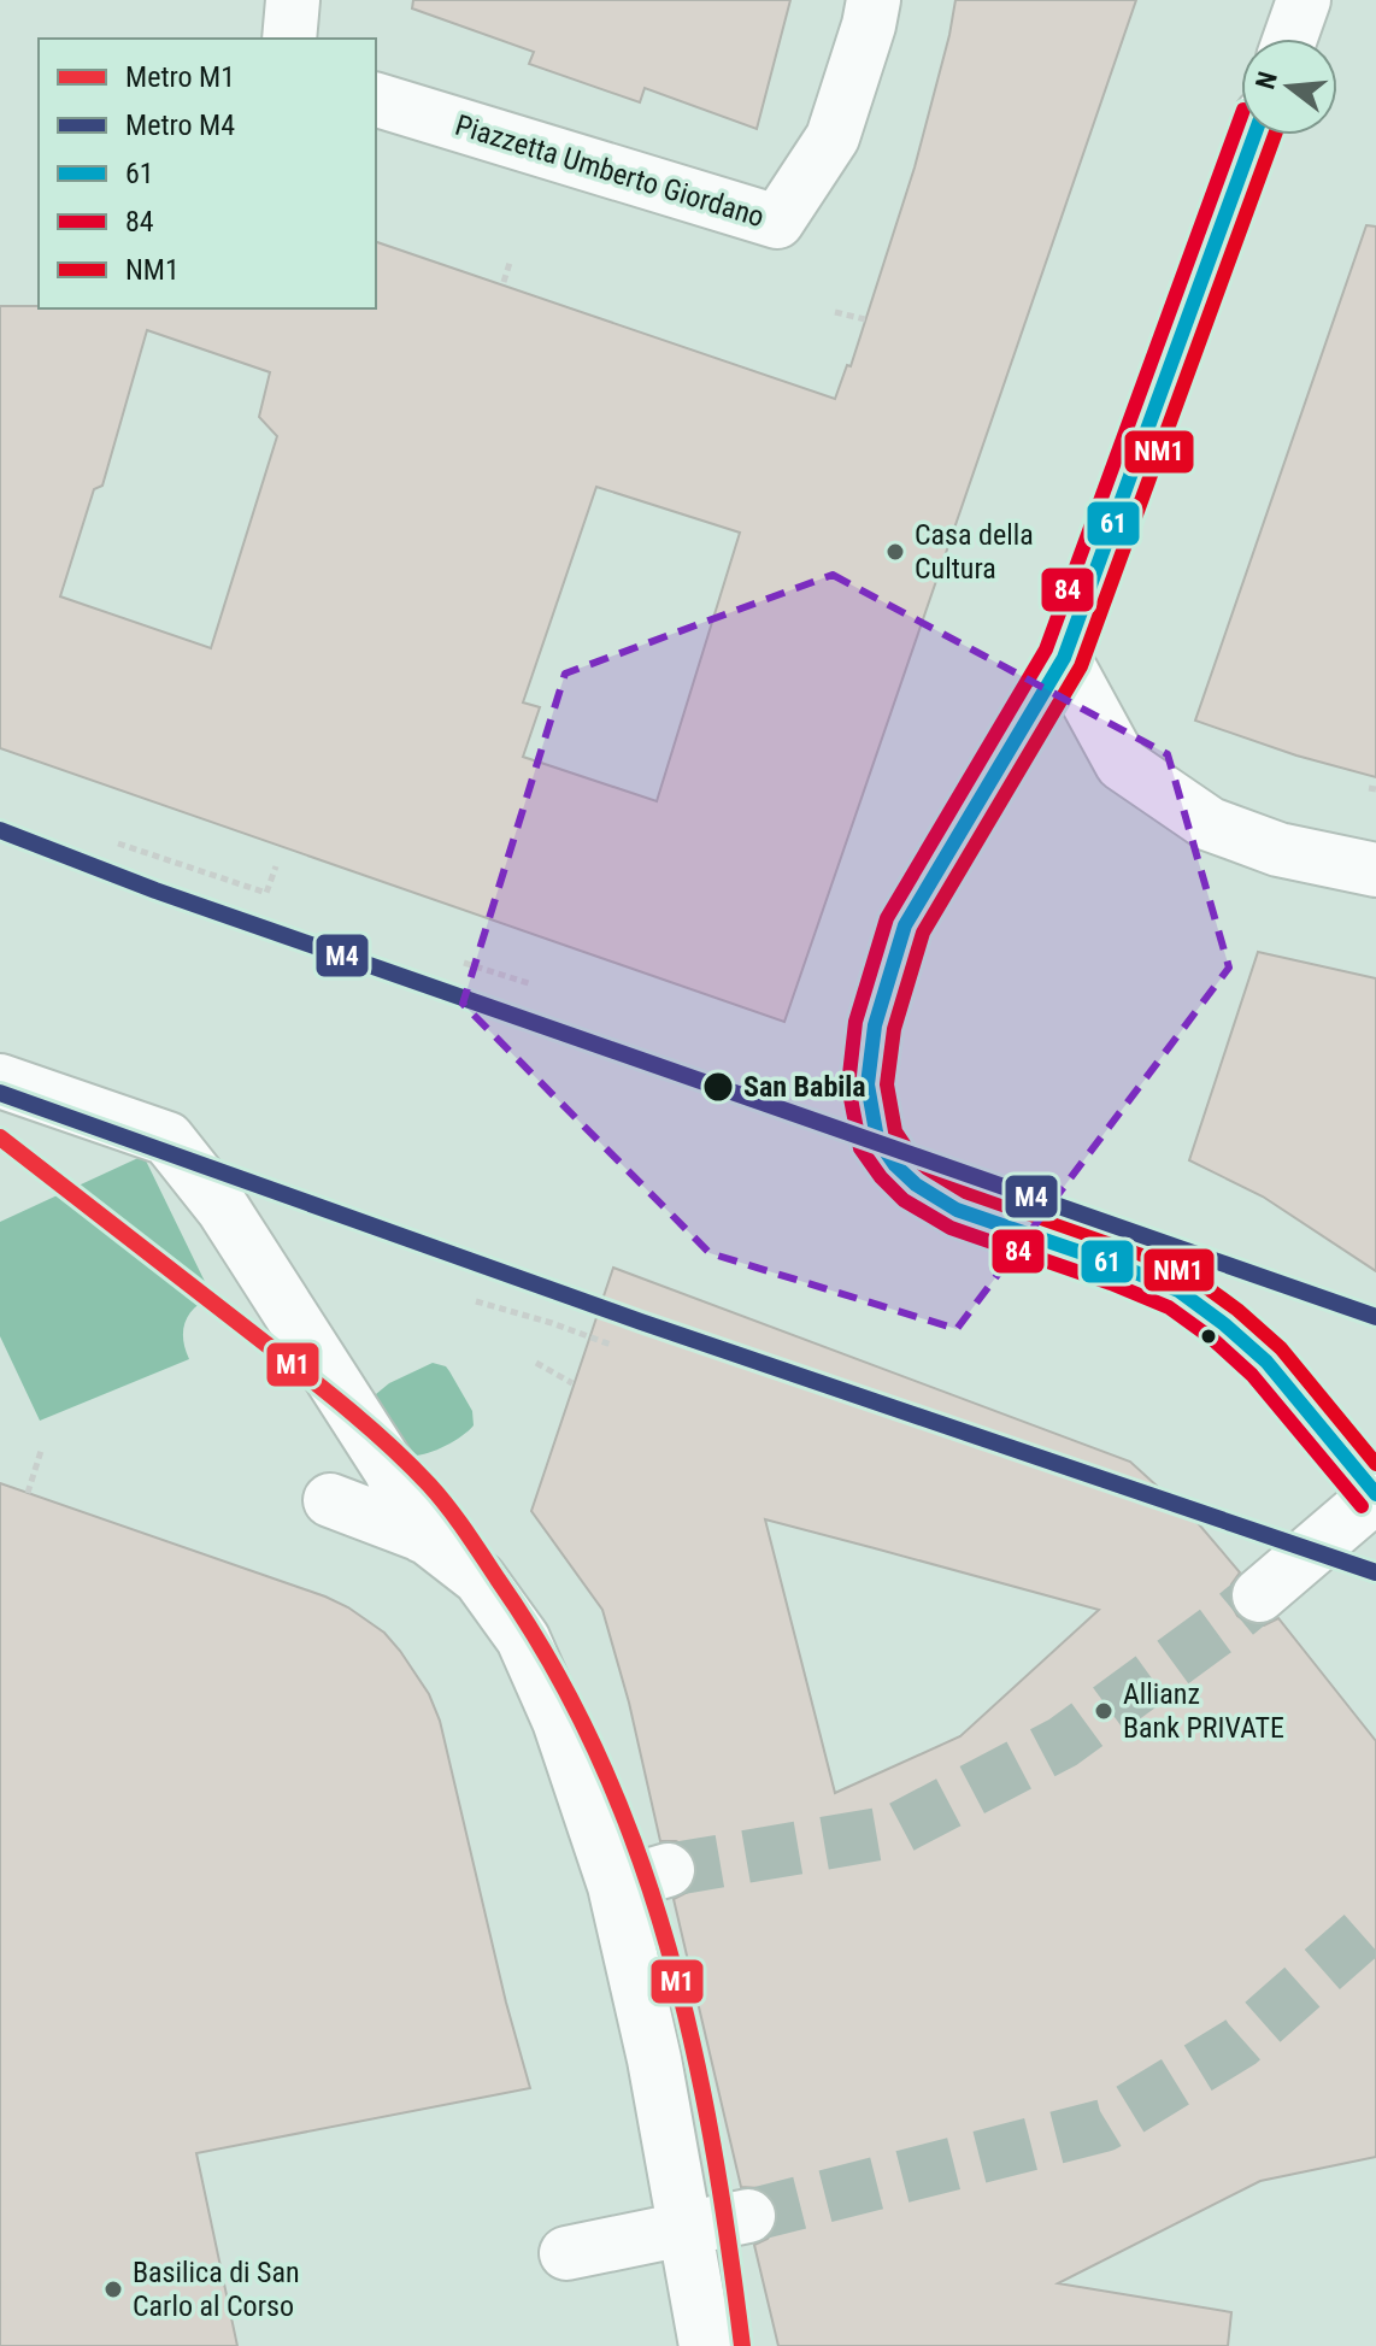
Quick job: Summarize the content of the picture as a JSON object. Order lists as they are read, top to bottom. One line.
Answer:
{"streets":{"street":["Piazzetta Umberto Giordano"]},"places":["Casa della Cultura","San Babila","Allianz Bank PRIVATE","Basilica di San Carlo al Corso"],"lines":["transit line 84","transit line 61","transit line NM1","metro line M4","metro line M1"],"legend":["Metro M1","Metro M4","61","84","NM1"],"north":"left"}
